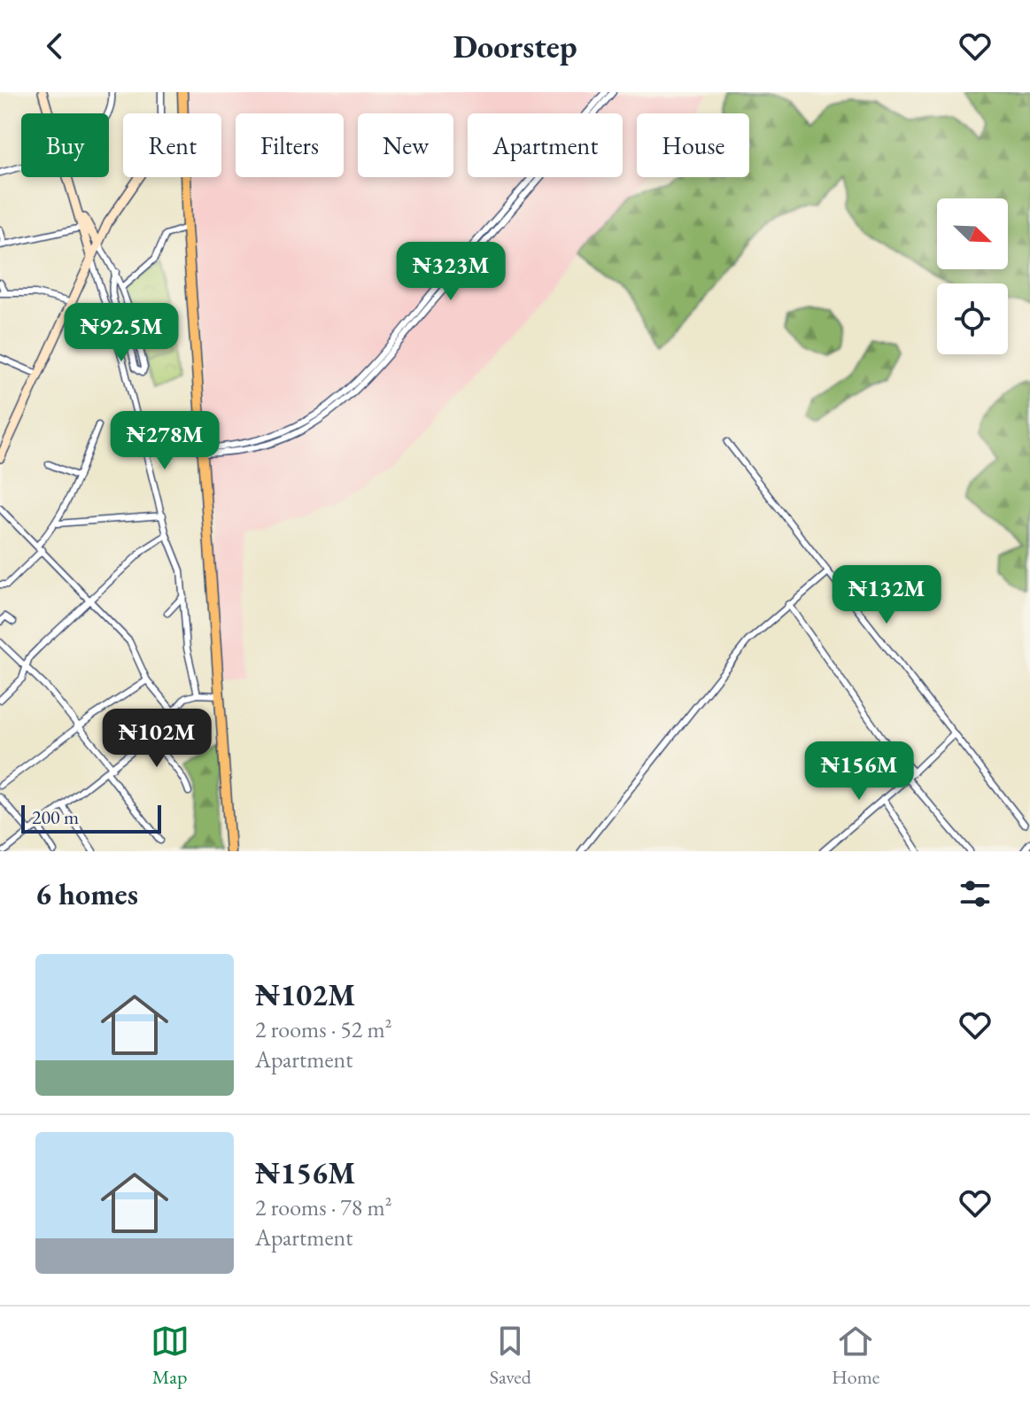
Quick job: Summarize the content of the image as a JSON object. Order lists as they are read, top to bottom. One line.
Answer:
{"scale_bar":"200 m","north":"bottom right","page":{"header":"Doorstep","chip":["Buy","Rent","Filters","New","Apartment","House"],"price":["₦323M","₦92.5M","₦278M","₦132M","₦102M","₦156M"],"scale":"200 m","heading":"6 homes","list":[{"name":"₦102M","note":"2 rooms · 52 m² · Apartment"},{"name":"₦156M","note":"2 rooms · 78 m² · Apartment"}],"tabs":["Map","Saved","Home"]}}
